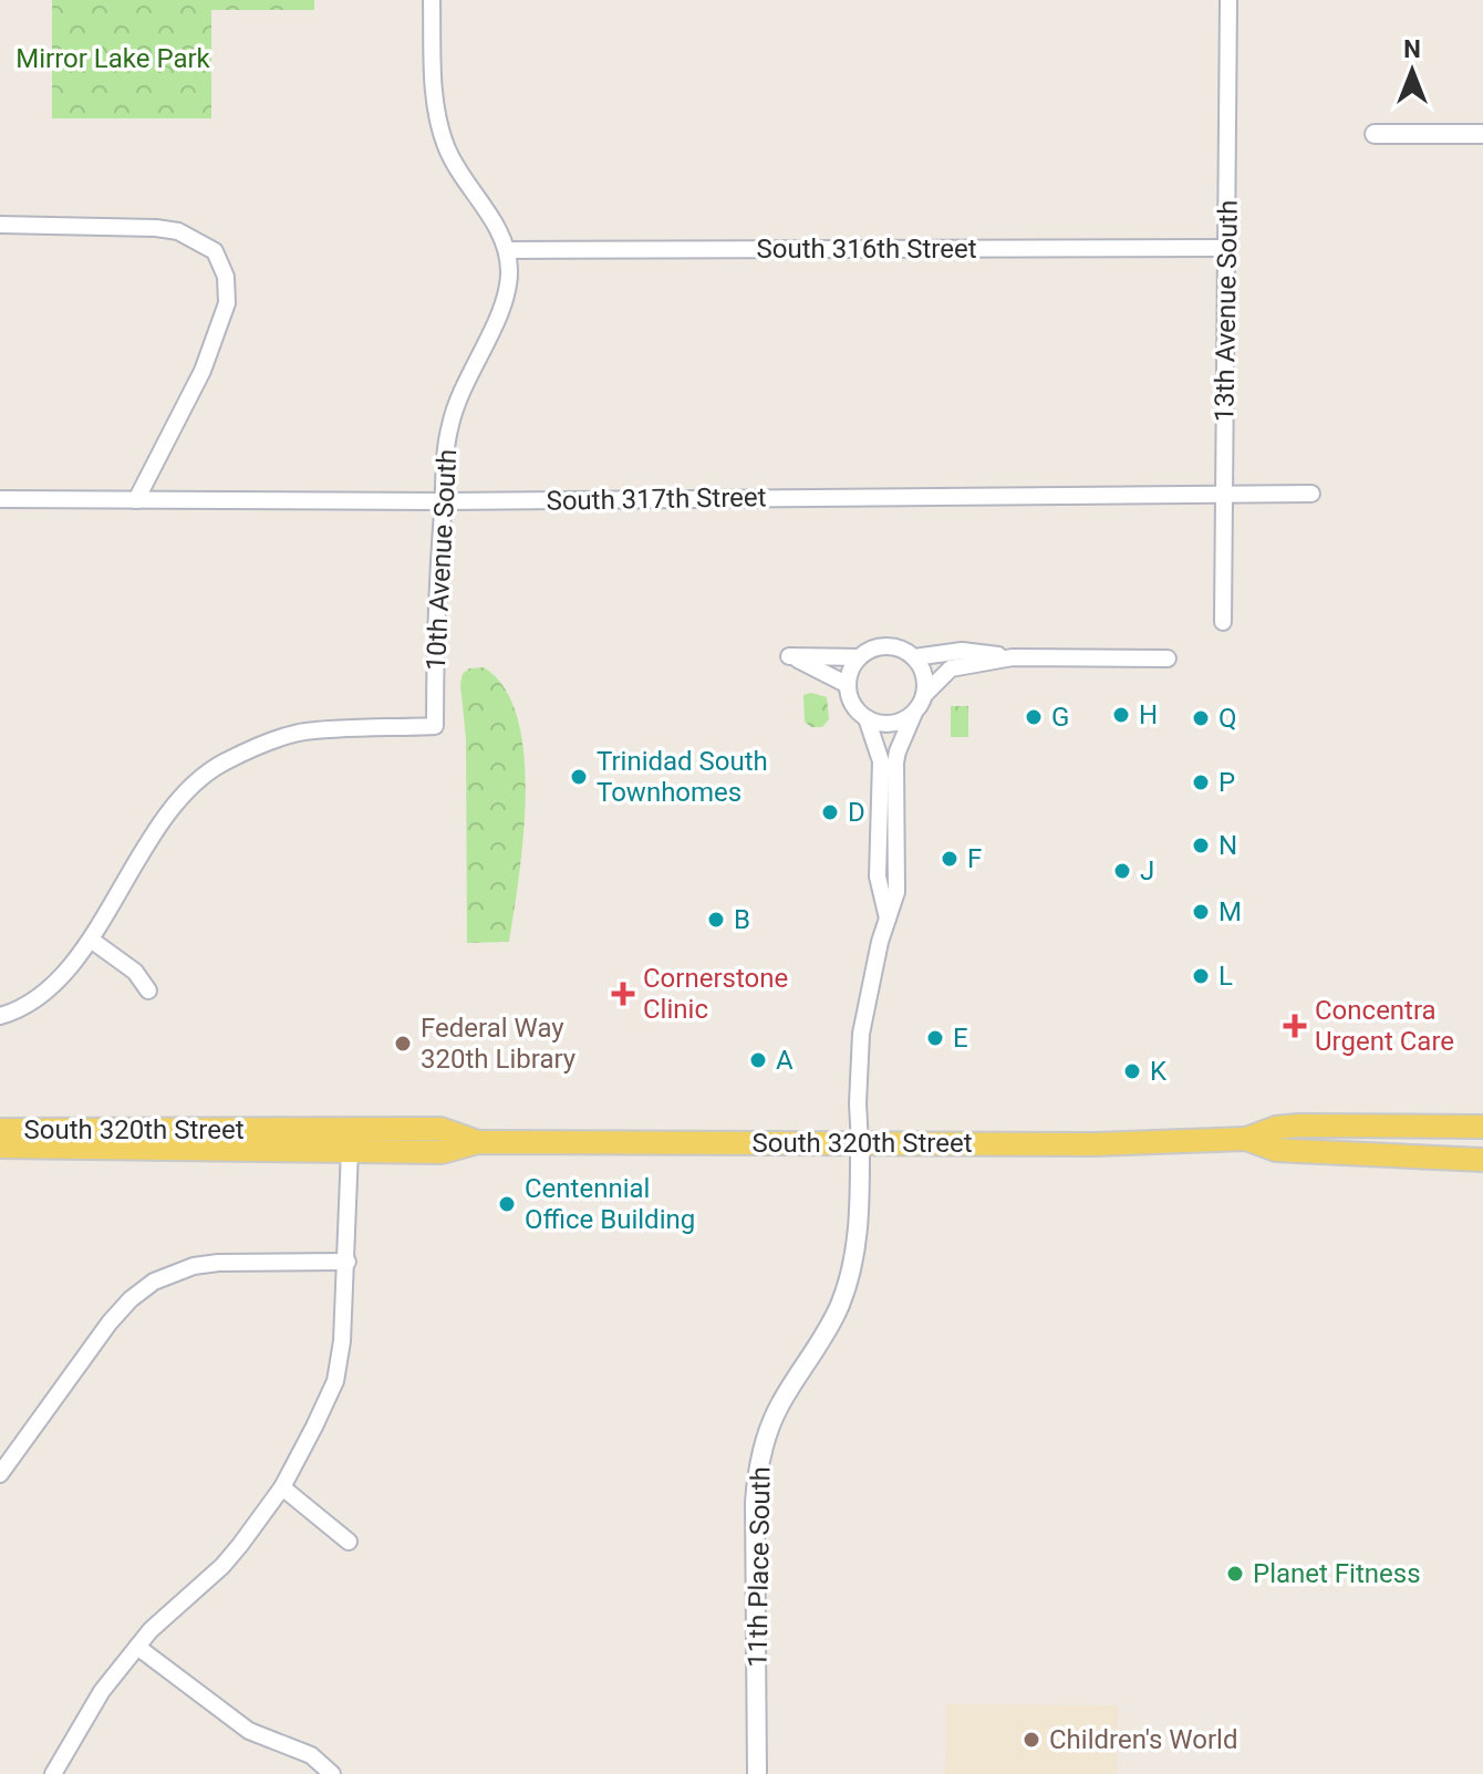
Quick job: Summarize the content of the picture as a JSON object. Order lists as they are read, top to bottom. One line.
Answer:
{"streets":{"main road":["South 320th Street"],"street":["South 316th Street","13th Avenue South","South 317th Street","10th Avenue South","11th Place South"]},"crossings":[["South 316th Street","13th Avenue South"],["South 316th Street","10th Avenue South"],["13th Avenue South","South 317th Street"],["South 317th Street","10th Avenue South"],["South 320th Street","11th Place South"]],"parks":["Mirror Lake Park"],"places":{"other":["H","G","Q","Trinidad South Townhomes","P","D","N","F","J","M","B","L","E","Federal Way 320th Library","A","K","Centennial Office Building","Planet Fitness","Children's World"],"health":["Cornerstone Clinic","Concentra Urgent Care"]},"north":"top"}
